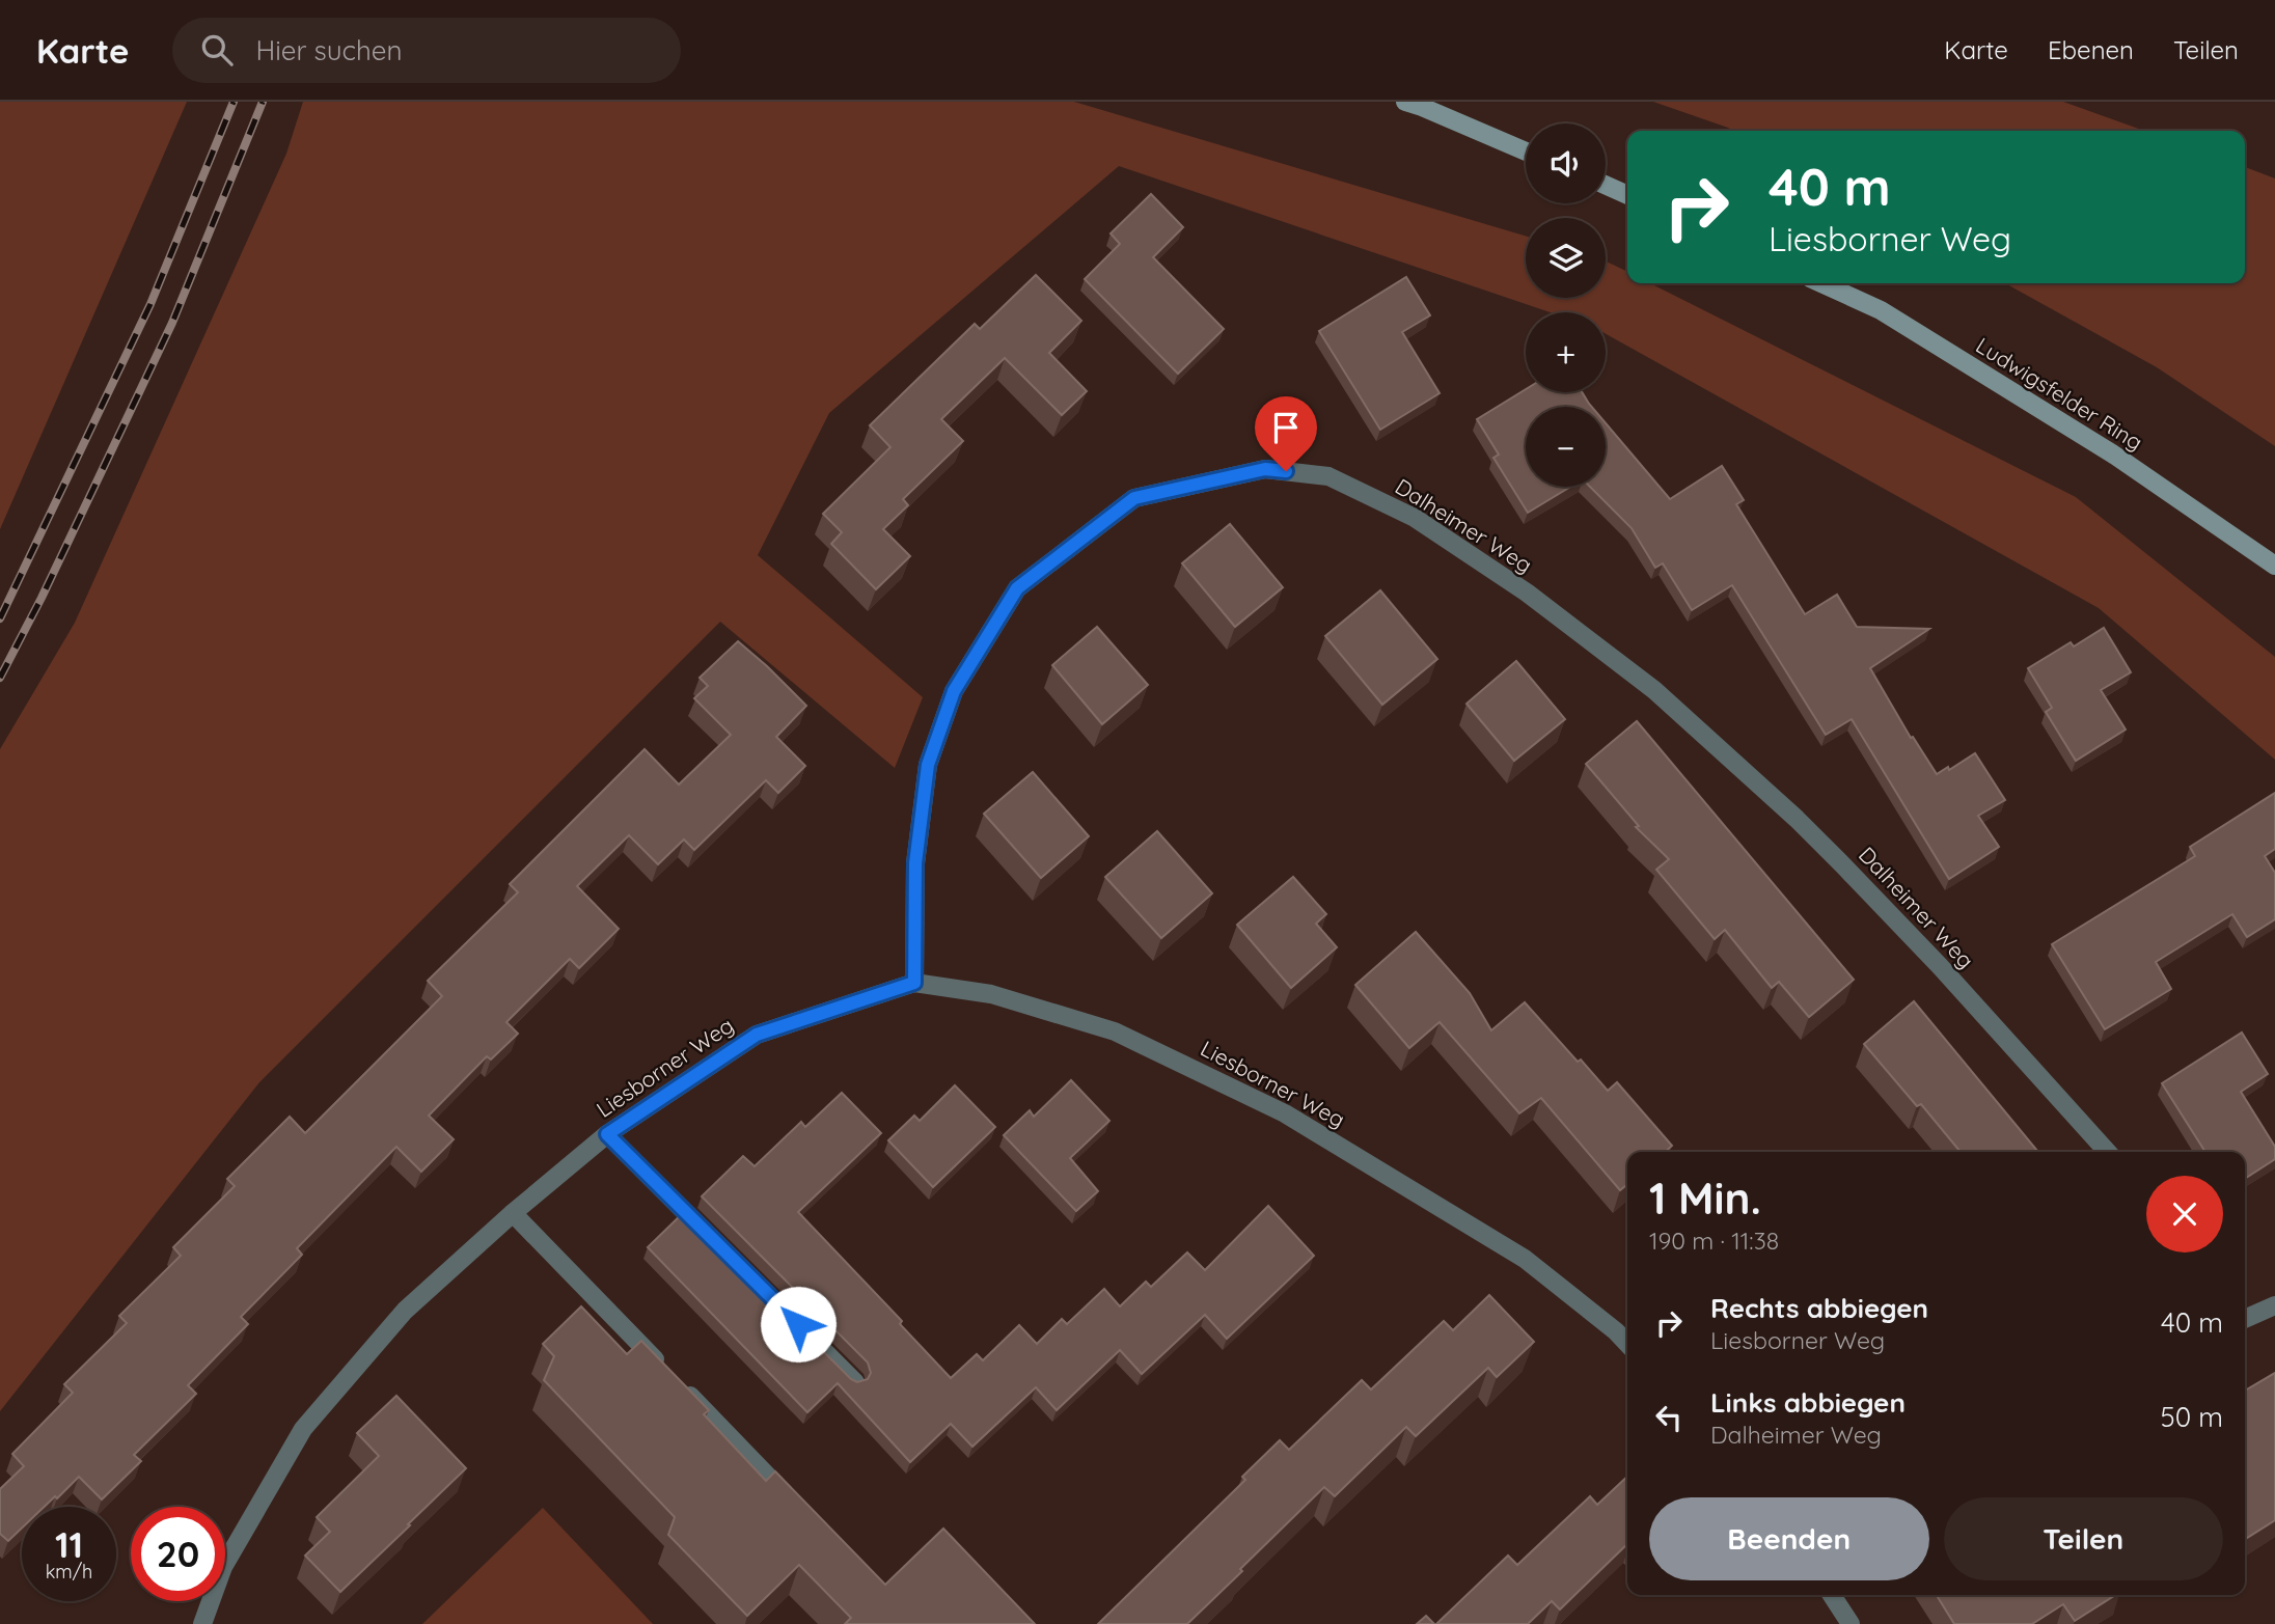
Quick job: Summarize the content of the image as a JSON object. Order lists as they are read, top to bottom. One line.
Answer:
{"streets":{"main road":["Ludwigsfelder Ring"],"street":["Dalheimer Weg","Liesborner Weg"]},"crossings":[["Dalheimer Weg","Liesborner Weg"]],"page":{"header":"Karte","search":"Hier suchen","nav":["Karte","Ebenen","Teilen"],"map_buttons":["+","−"],"turn":["40 m","Liesborner Weg"],"heading":["1 Min.","190 m · 11:38"],"list":[{"name":"Rechts abbiegen","note":"Liesborner Weg","value":"40 m"},{"name":"Links abbiegen","note":"Dalheimer Weg","value":"50 m"}],"buttons":["Beenden","Teilen"],"speed":"11 km/h","limit":"20"}}
